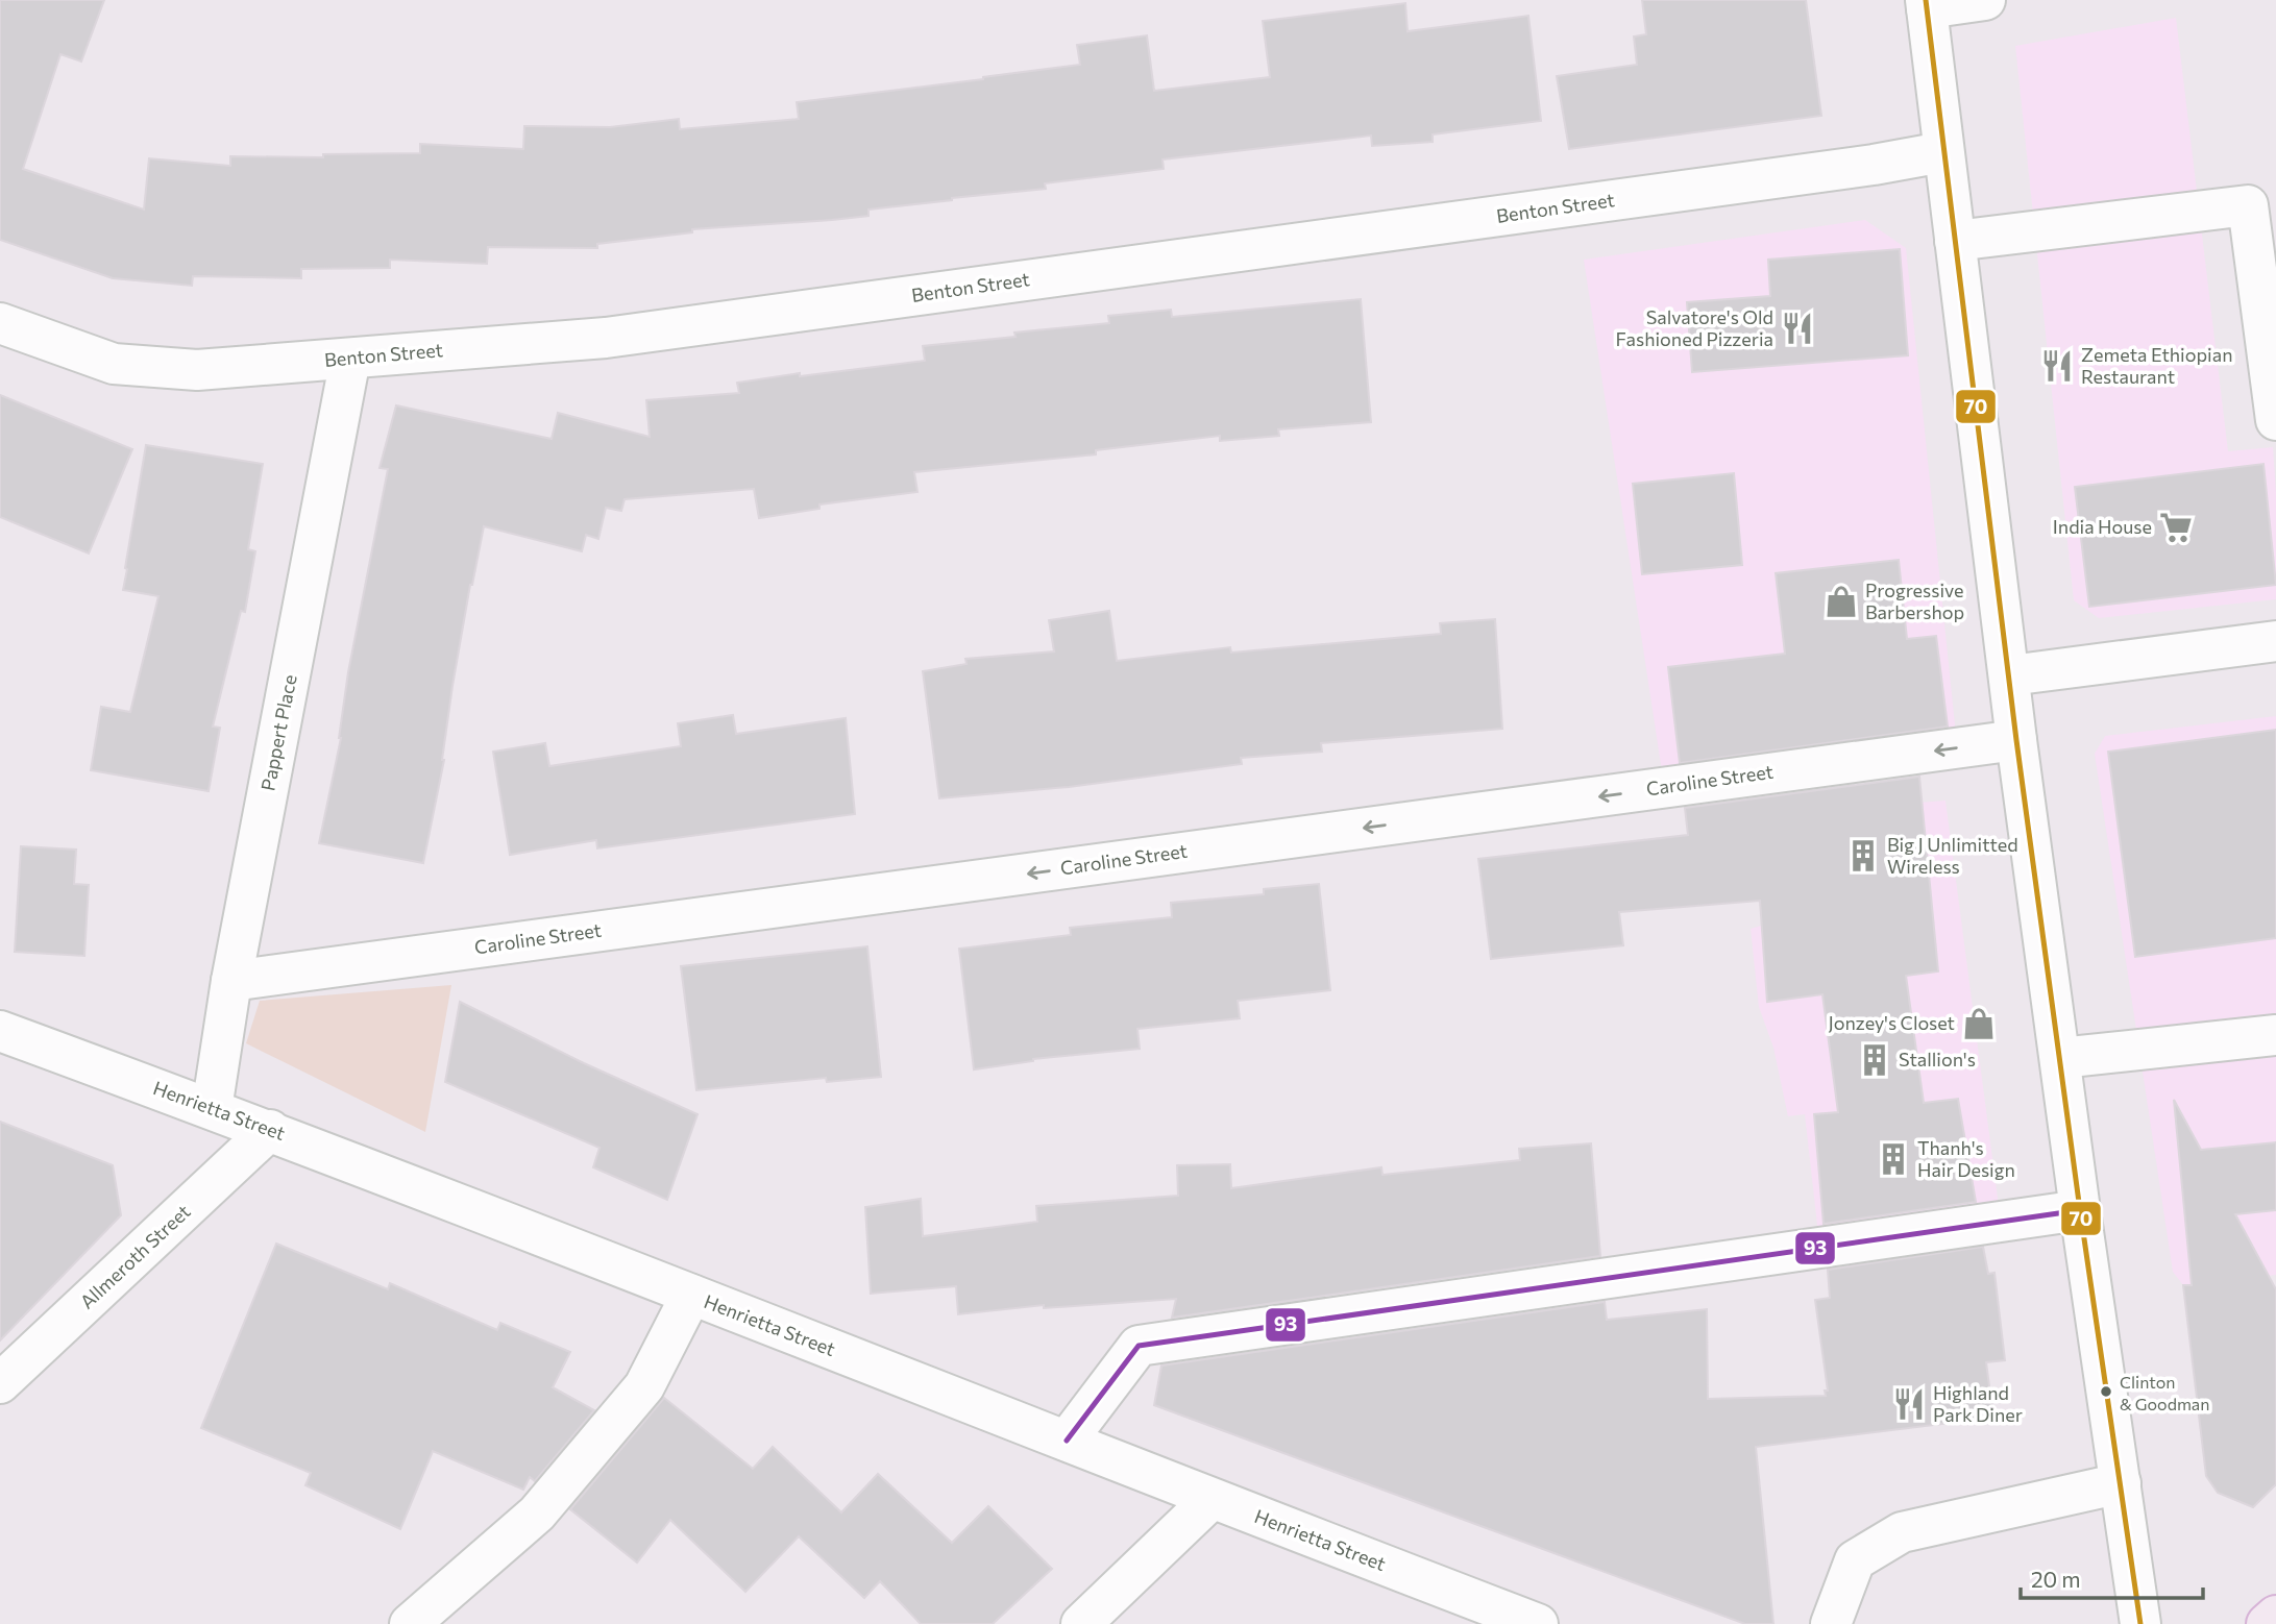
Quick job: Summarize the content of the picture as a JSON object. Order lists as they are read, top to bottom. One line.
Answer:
{"streets":{"street":["Benton Street","Pappert Place","Caroline Street","Henrietta Street","Allmeroth Street"]},"crossings":[["Benton Street","Pappert Place"],["Pappert Place","Caroline Street"],["Pappert Place","Henrietta Street"],["Henrietta Street","Allmeroth Street"]],"one_way":["Caroline Street"],"places":{"restaurant":["Salvatore's Old Fashioned Pizzeria","Zemeta Ethiopian Restaurant","Highland Park Diner"],"supermarket":["India House"],"shop":["Progressive Barbershop","Jonzey's Closet"],"building":["Big J Unlimitted Wireless","Stallion's","Thanh's Hair Design"],"other":["Clinton & Goodman"]},"lines":["transit line 70","transit line 93"],"scale_bar":"20 m"}
